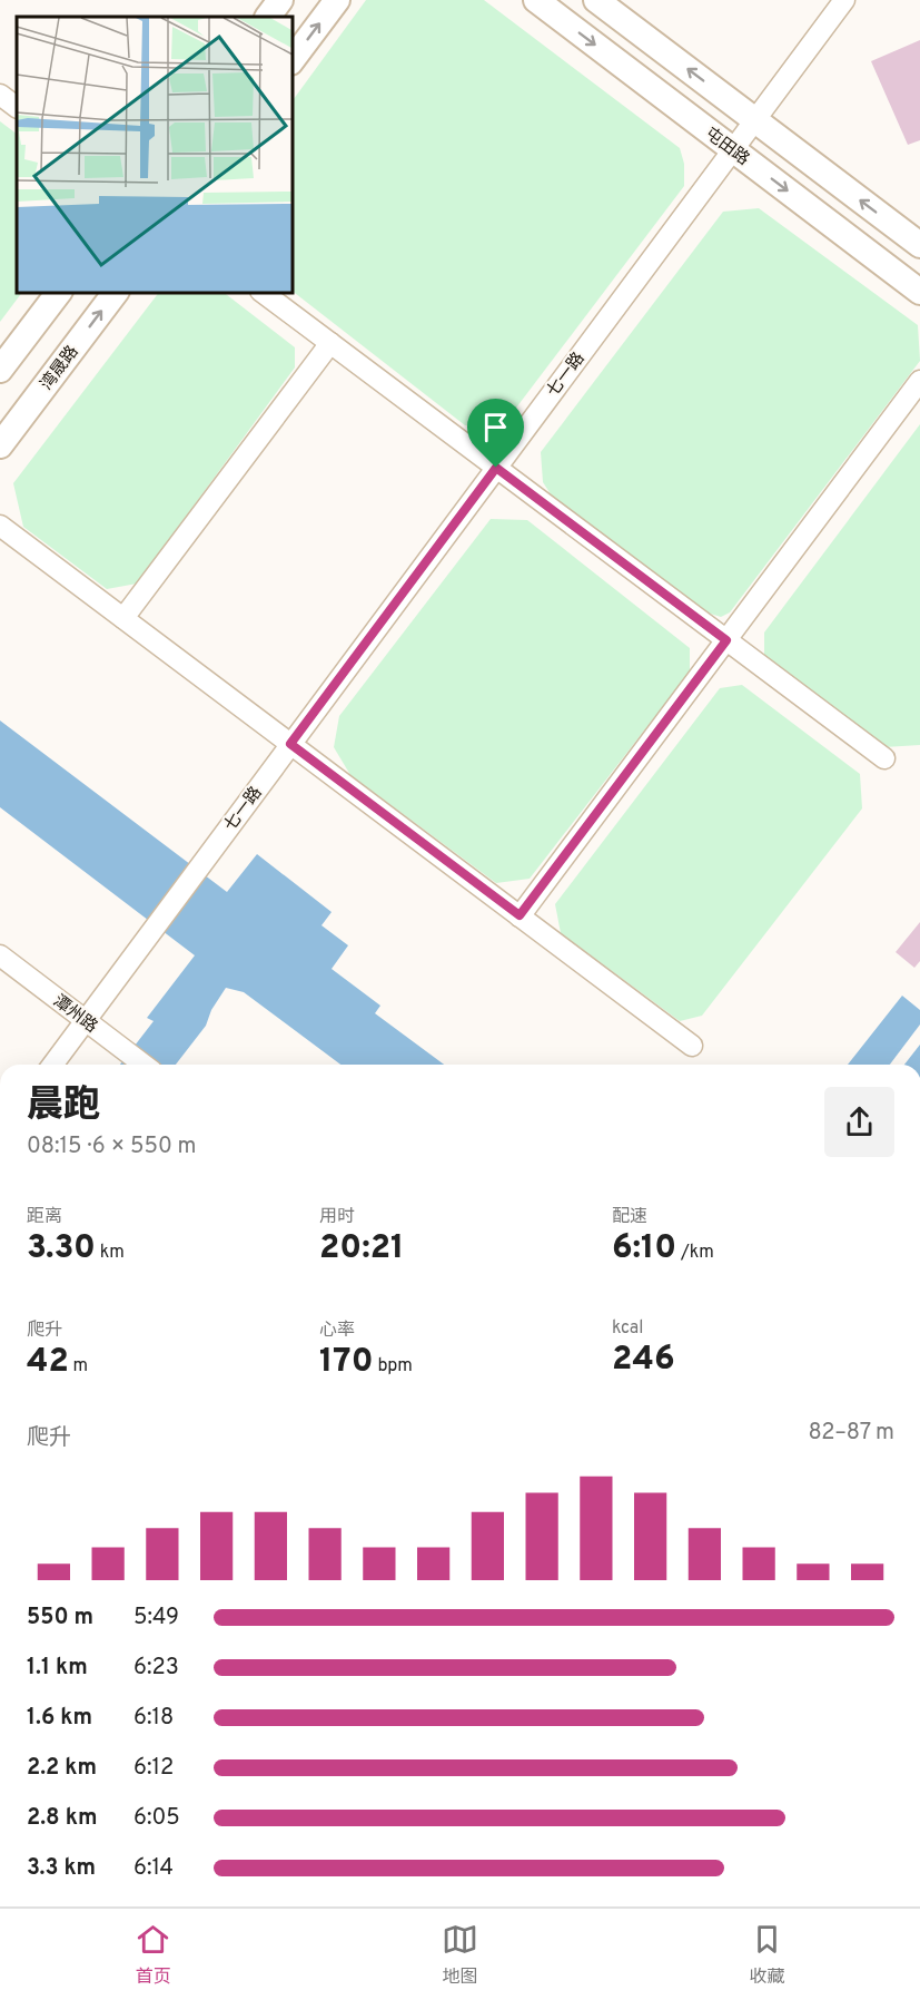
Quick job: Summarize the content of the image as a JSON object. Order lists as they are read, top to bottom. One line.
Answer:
{"streets":{"main road":["屯田路","湾晟路"],"street":["七一路","潭州路"]},"crossings":[["屯田路","七一路"],["七一路","潭州路"]],"page":{"heading":["晨跑","08:15 · 6 × 550 m"],"stats":[["距离","3.30 km"],["用时","20:21"],["配速","6:10 /km"],["爬升","42 m"],["心率","170 bpm"],["kcal","246"]],"chart":["爬升","82–87 m"],"list":[{"name":"550 m","note":"5:49"},{"name":"1.1 km","note":"6:23"},{"name":"1.6 km","note":"6:18"},{"name":"2.2 km","note":"6:12"},{"name":"2.8 km","note":"6:05"},{"name":"3.3 km","note":"6:14"}],"tabs":["首页","地图","收藏"]}}
